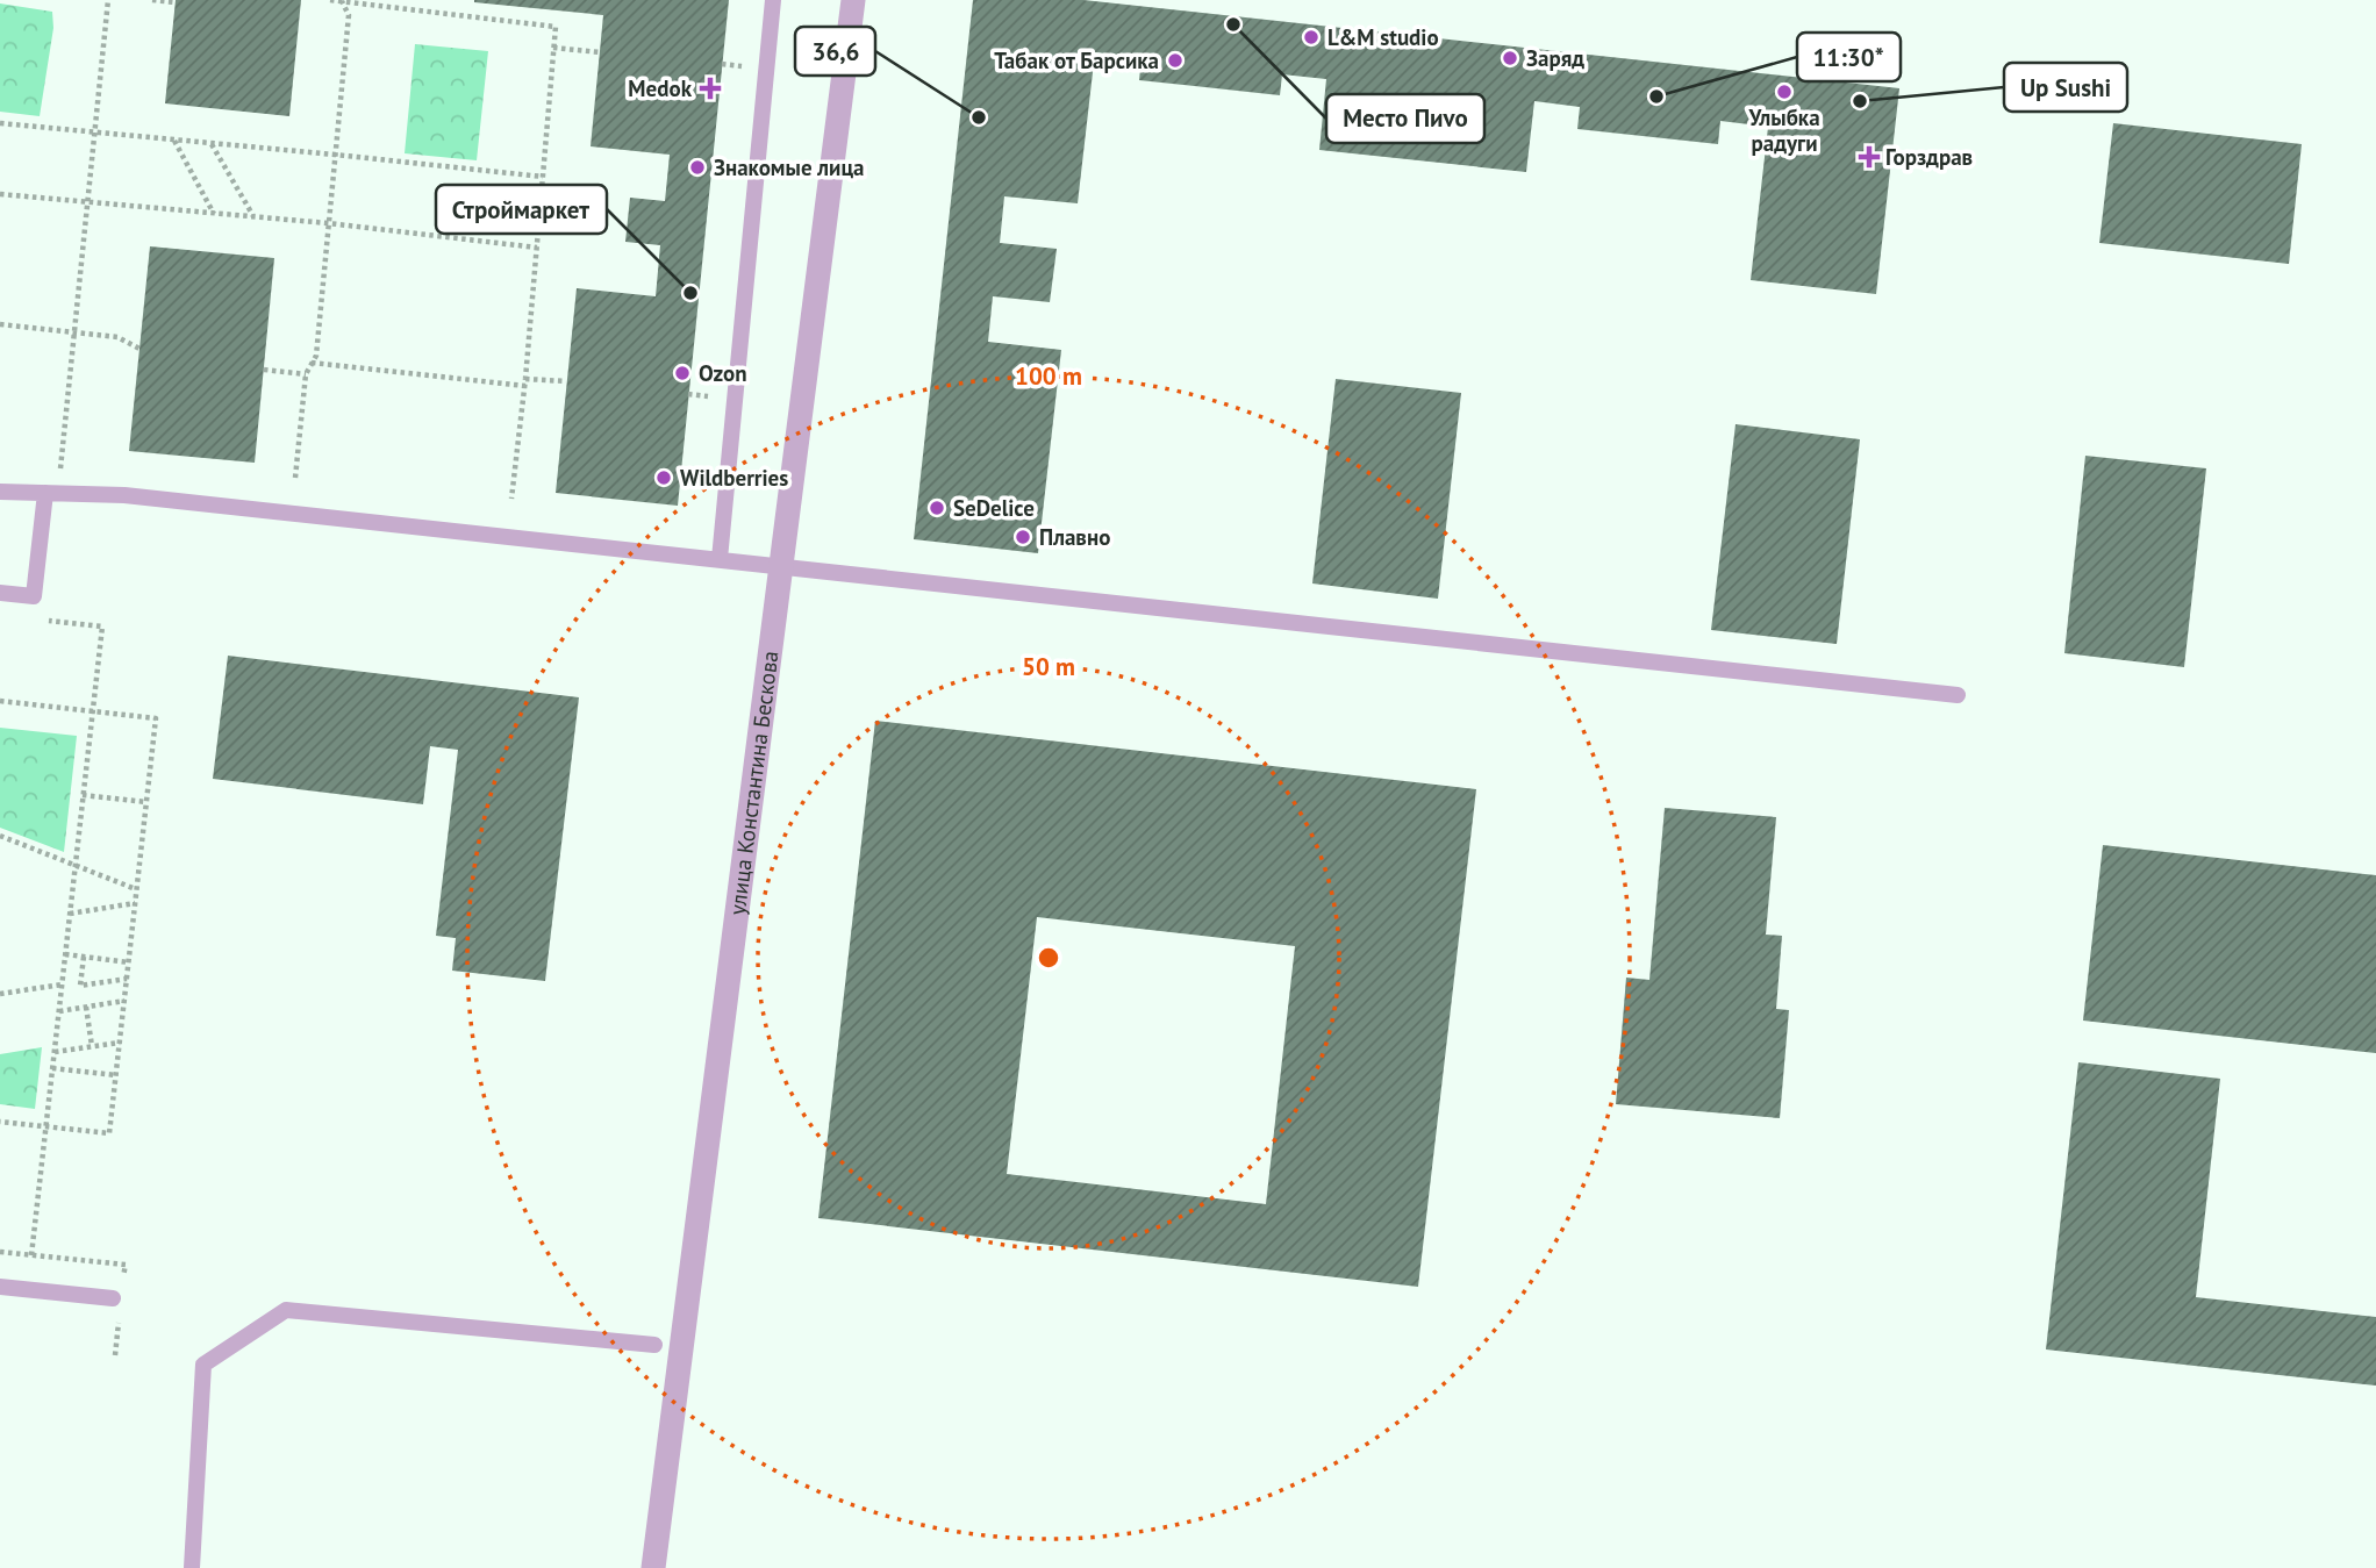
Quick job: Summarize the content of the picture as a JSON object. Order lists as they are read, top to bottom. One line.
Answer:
{"streets":{"street":["улица Константина Бескова"]},"places":{"other":["Место Пиvо","L&M studio","Заряд","Табак от Барсика","Улыбка радуги","11:30*","Up Sushi","36,6","Знакомые лица","Строймаркет","Ozon","Wildberries","SeDelice","Плавно"],"health":["Medok","Горздрав"]},"rings":["100 m","50 m"]}
